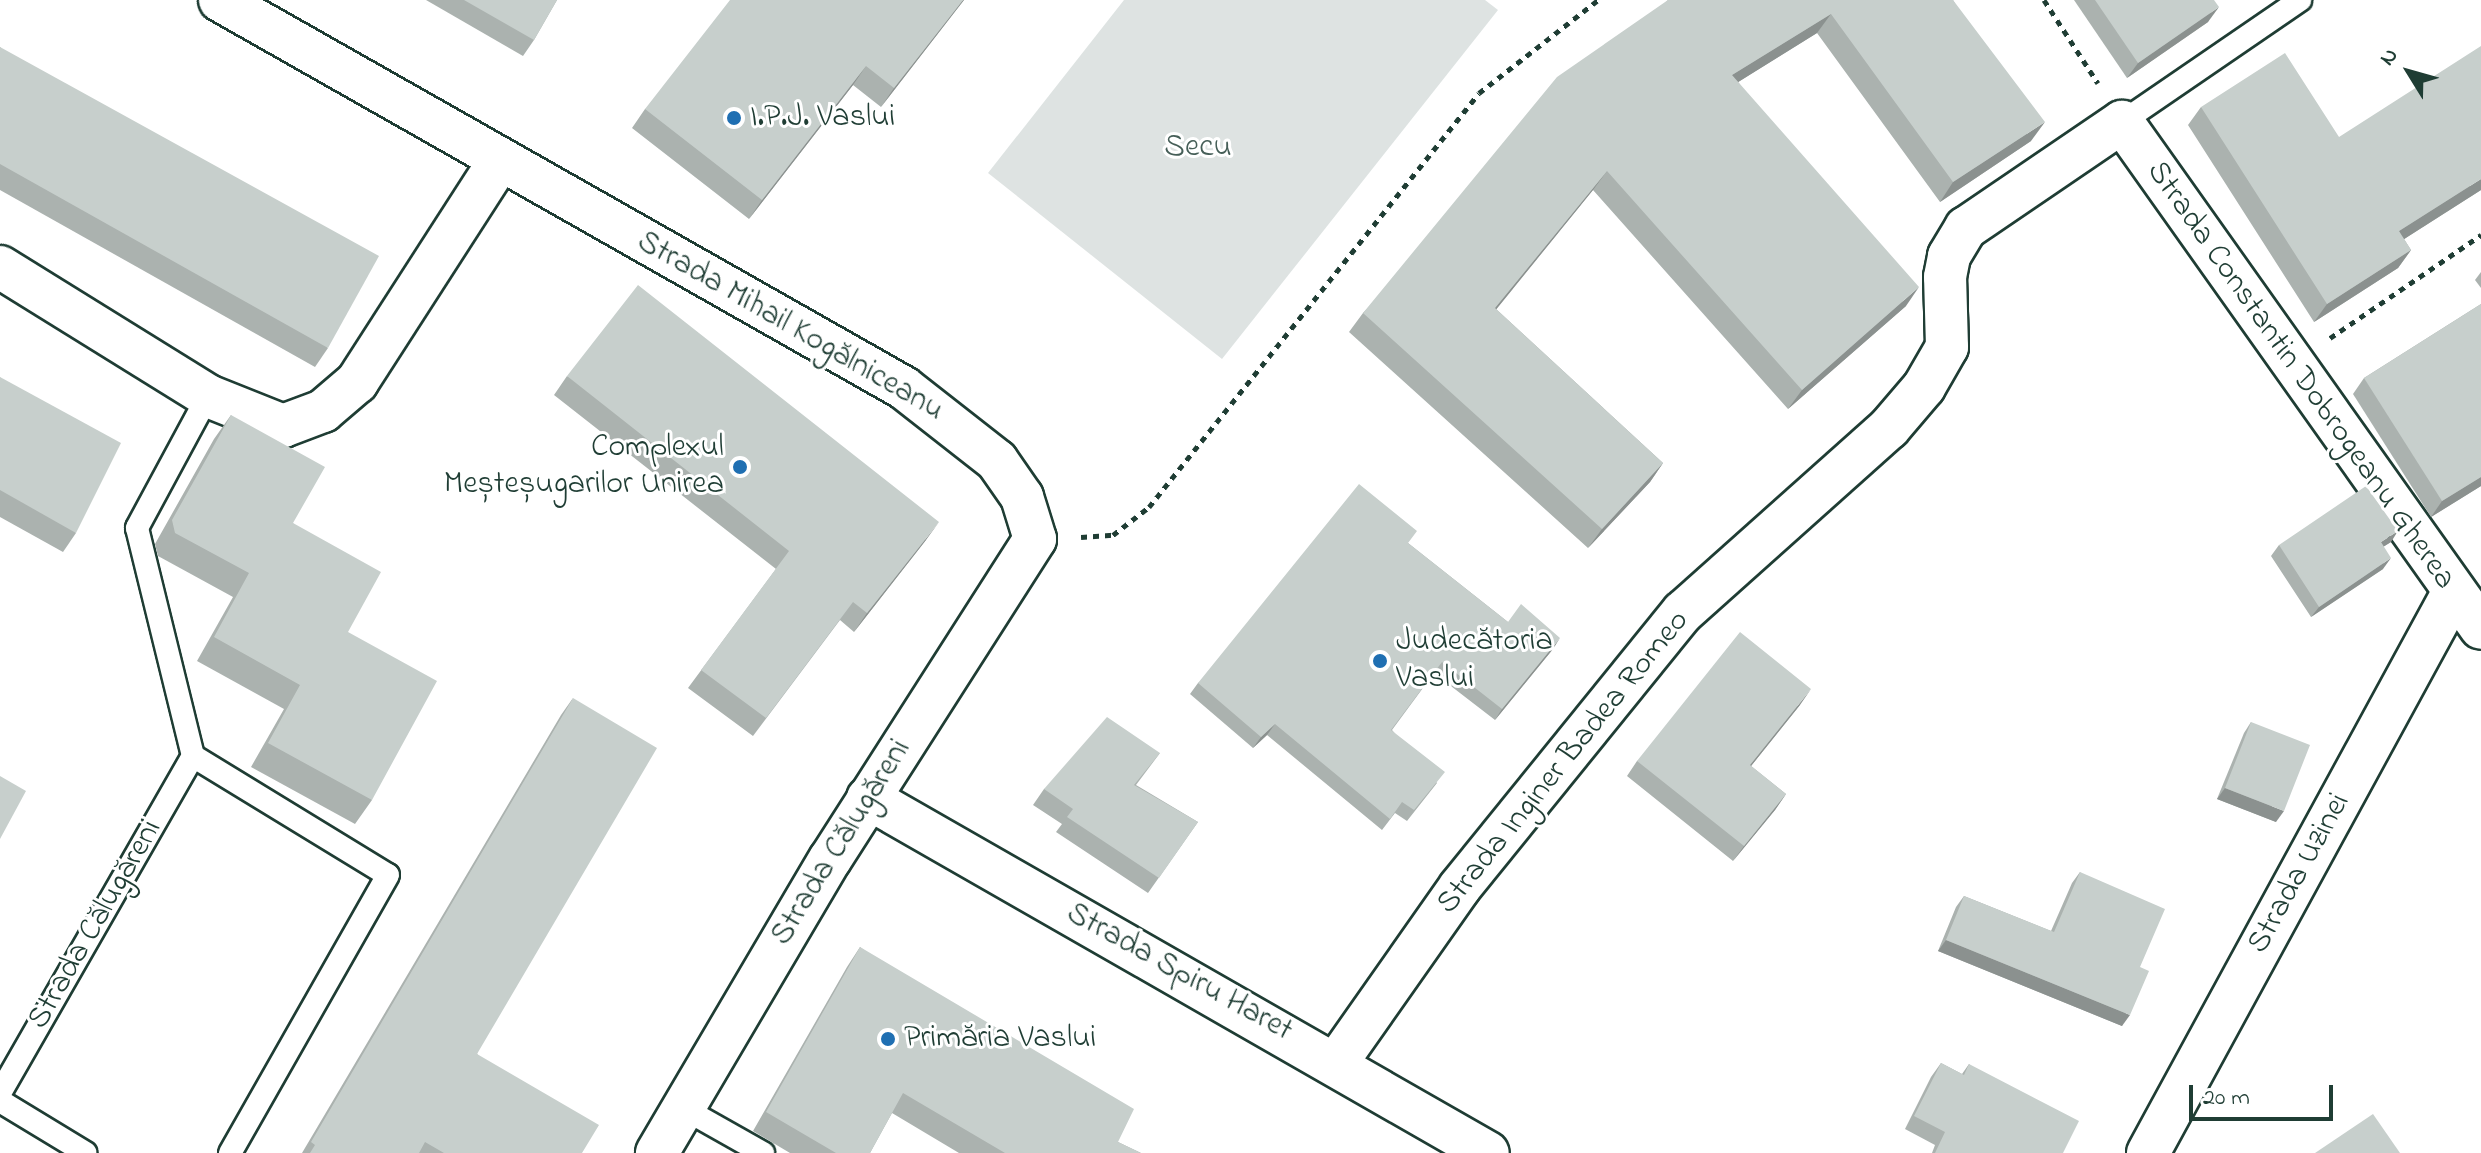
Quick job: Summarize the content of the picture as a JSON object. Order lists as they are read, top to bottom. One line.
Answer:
{"streets":{"street":["Strada Mihail Kogălniceanu","Strada Constantin Dobrogeanu Gherea","Strada Inginer Badea Romeo","Strada Călugăreni","Strada Uzinei","Strada Spiru Haret"]},"crossings":[["Strada Mihail Kogălniceanu","Strada Călugăreni"],["Strada Constantin Dobrogeanu Gherea","Strada Inginer Badea Romeo"],["Strada Constantin Dobrogeanu Gherea","Strada Uzinei"],["Strada Inginer Badea Romeo","Strada Spiru Haret"],["Strada Călugăreni","Strada Spiru Haret"]],"parks":["Secu"],"places":["I.P.J. Vaslui","Complexul Meșteșugarilor Unirea","Judecătoria Vaslui","Primăria Vaslui"],"scale_bar":"20 m","north":"top left"}
